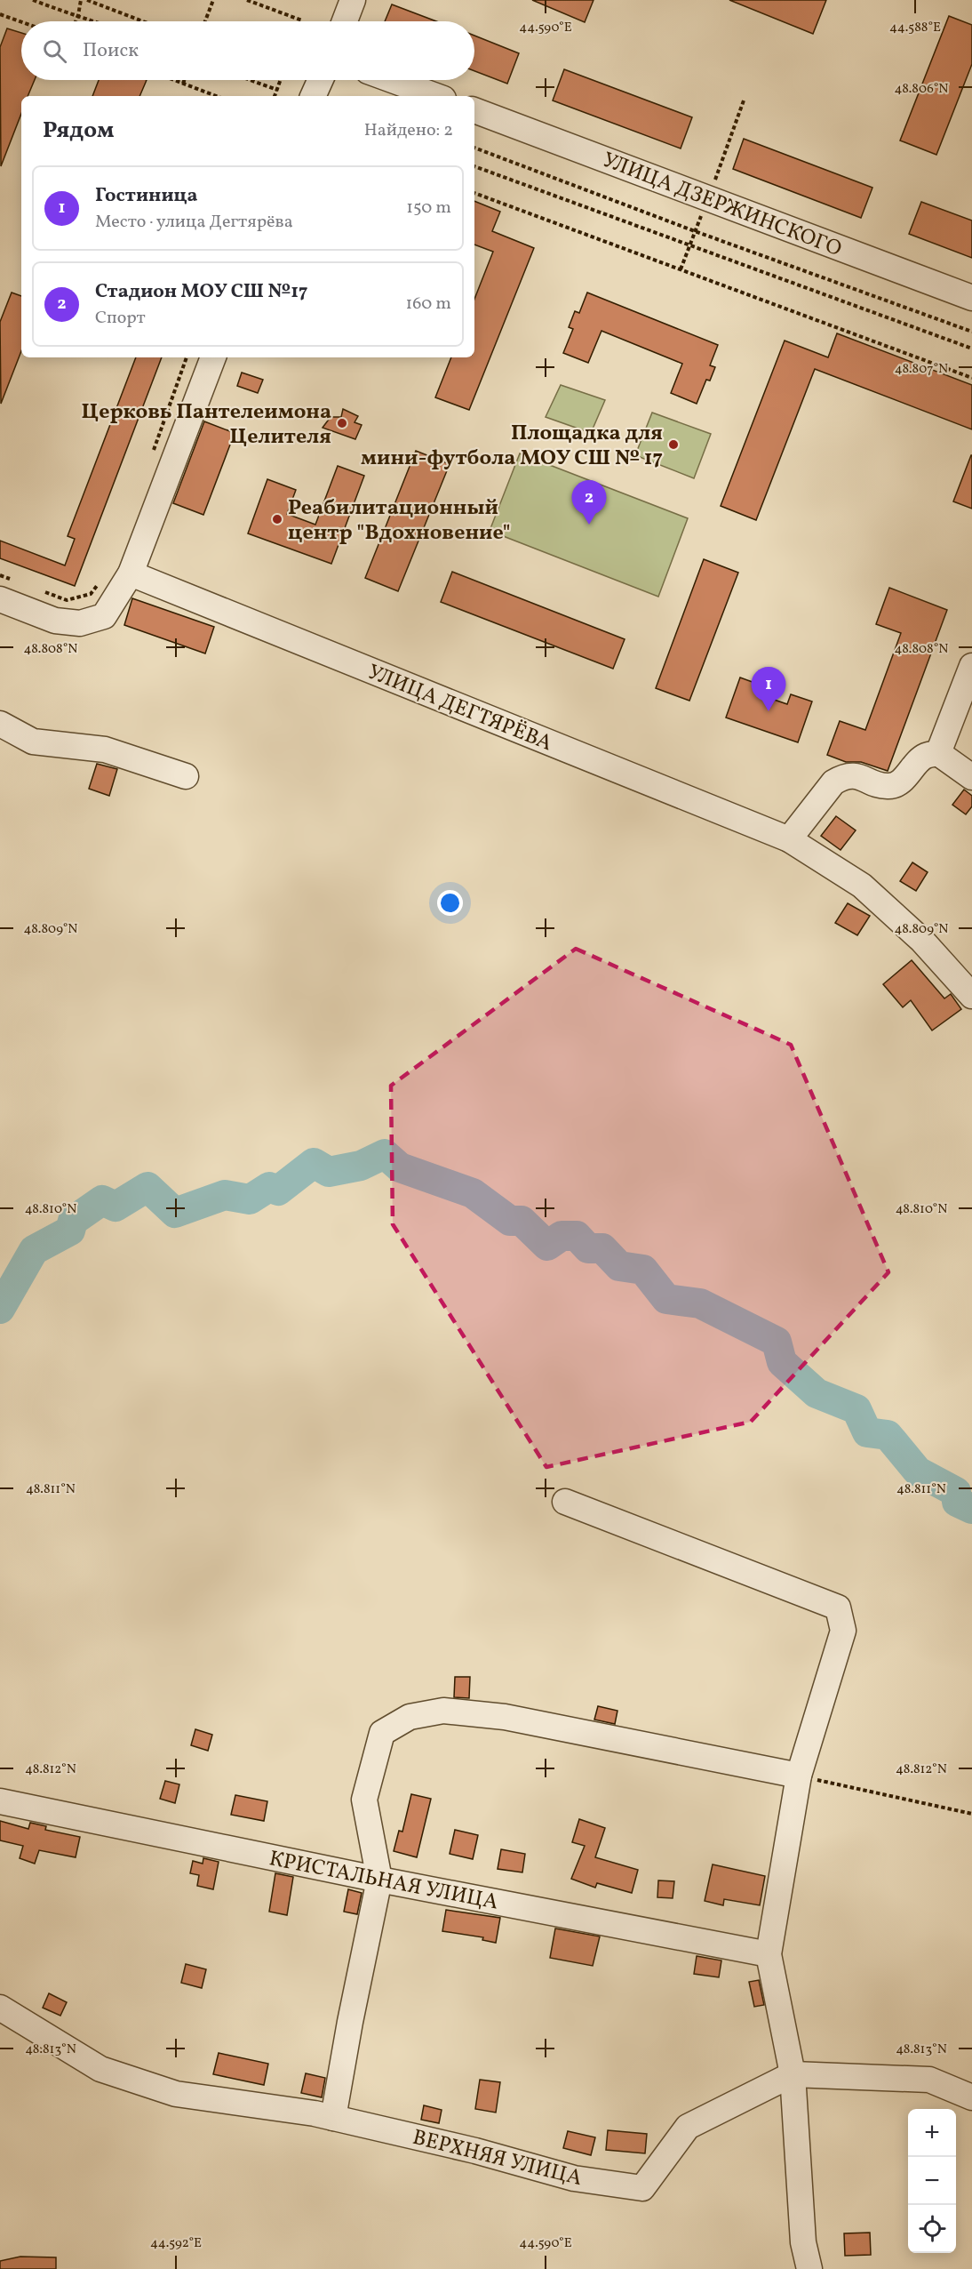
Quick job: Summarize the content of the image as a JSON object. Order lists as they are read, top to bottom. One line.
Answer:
{"streets":{"street":["УЛИЦА ДЗЕРЖИНСКОГО","УЛИЦА ДЕГТЯРЁВА","КРИСТАЛЬНАЯ УЛИЦА","ВЕРХНЯЯ УЛИЦА"]},"places":["Церковь Пантелеимона Целителя","Площадка для мини-футбола МОУ СШ № 17","Реабилитационный центр \"Вдохновение\""],"page":{"search":"Поиск","heading":["Рядом","Найдено: 2"],"list":[{"mark":"1","name":"Гостиница","note":"Место · улица Дегтярёва","value":"150 m"},{"mark":"2","name":"Стадион МОУ СШ №17","note":"Спорт","value":"160 m"}],"pins":["2","1"],"map_buttons":["+","−"]},"coordinates":["44.590°E","44.588°E","48.806°N","48.807°N","48.808°N","48.809°N","48.810°N","48.811°N","48.812°N","48.813°N","44.592°E"]}
